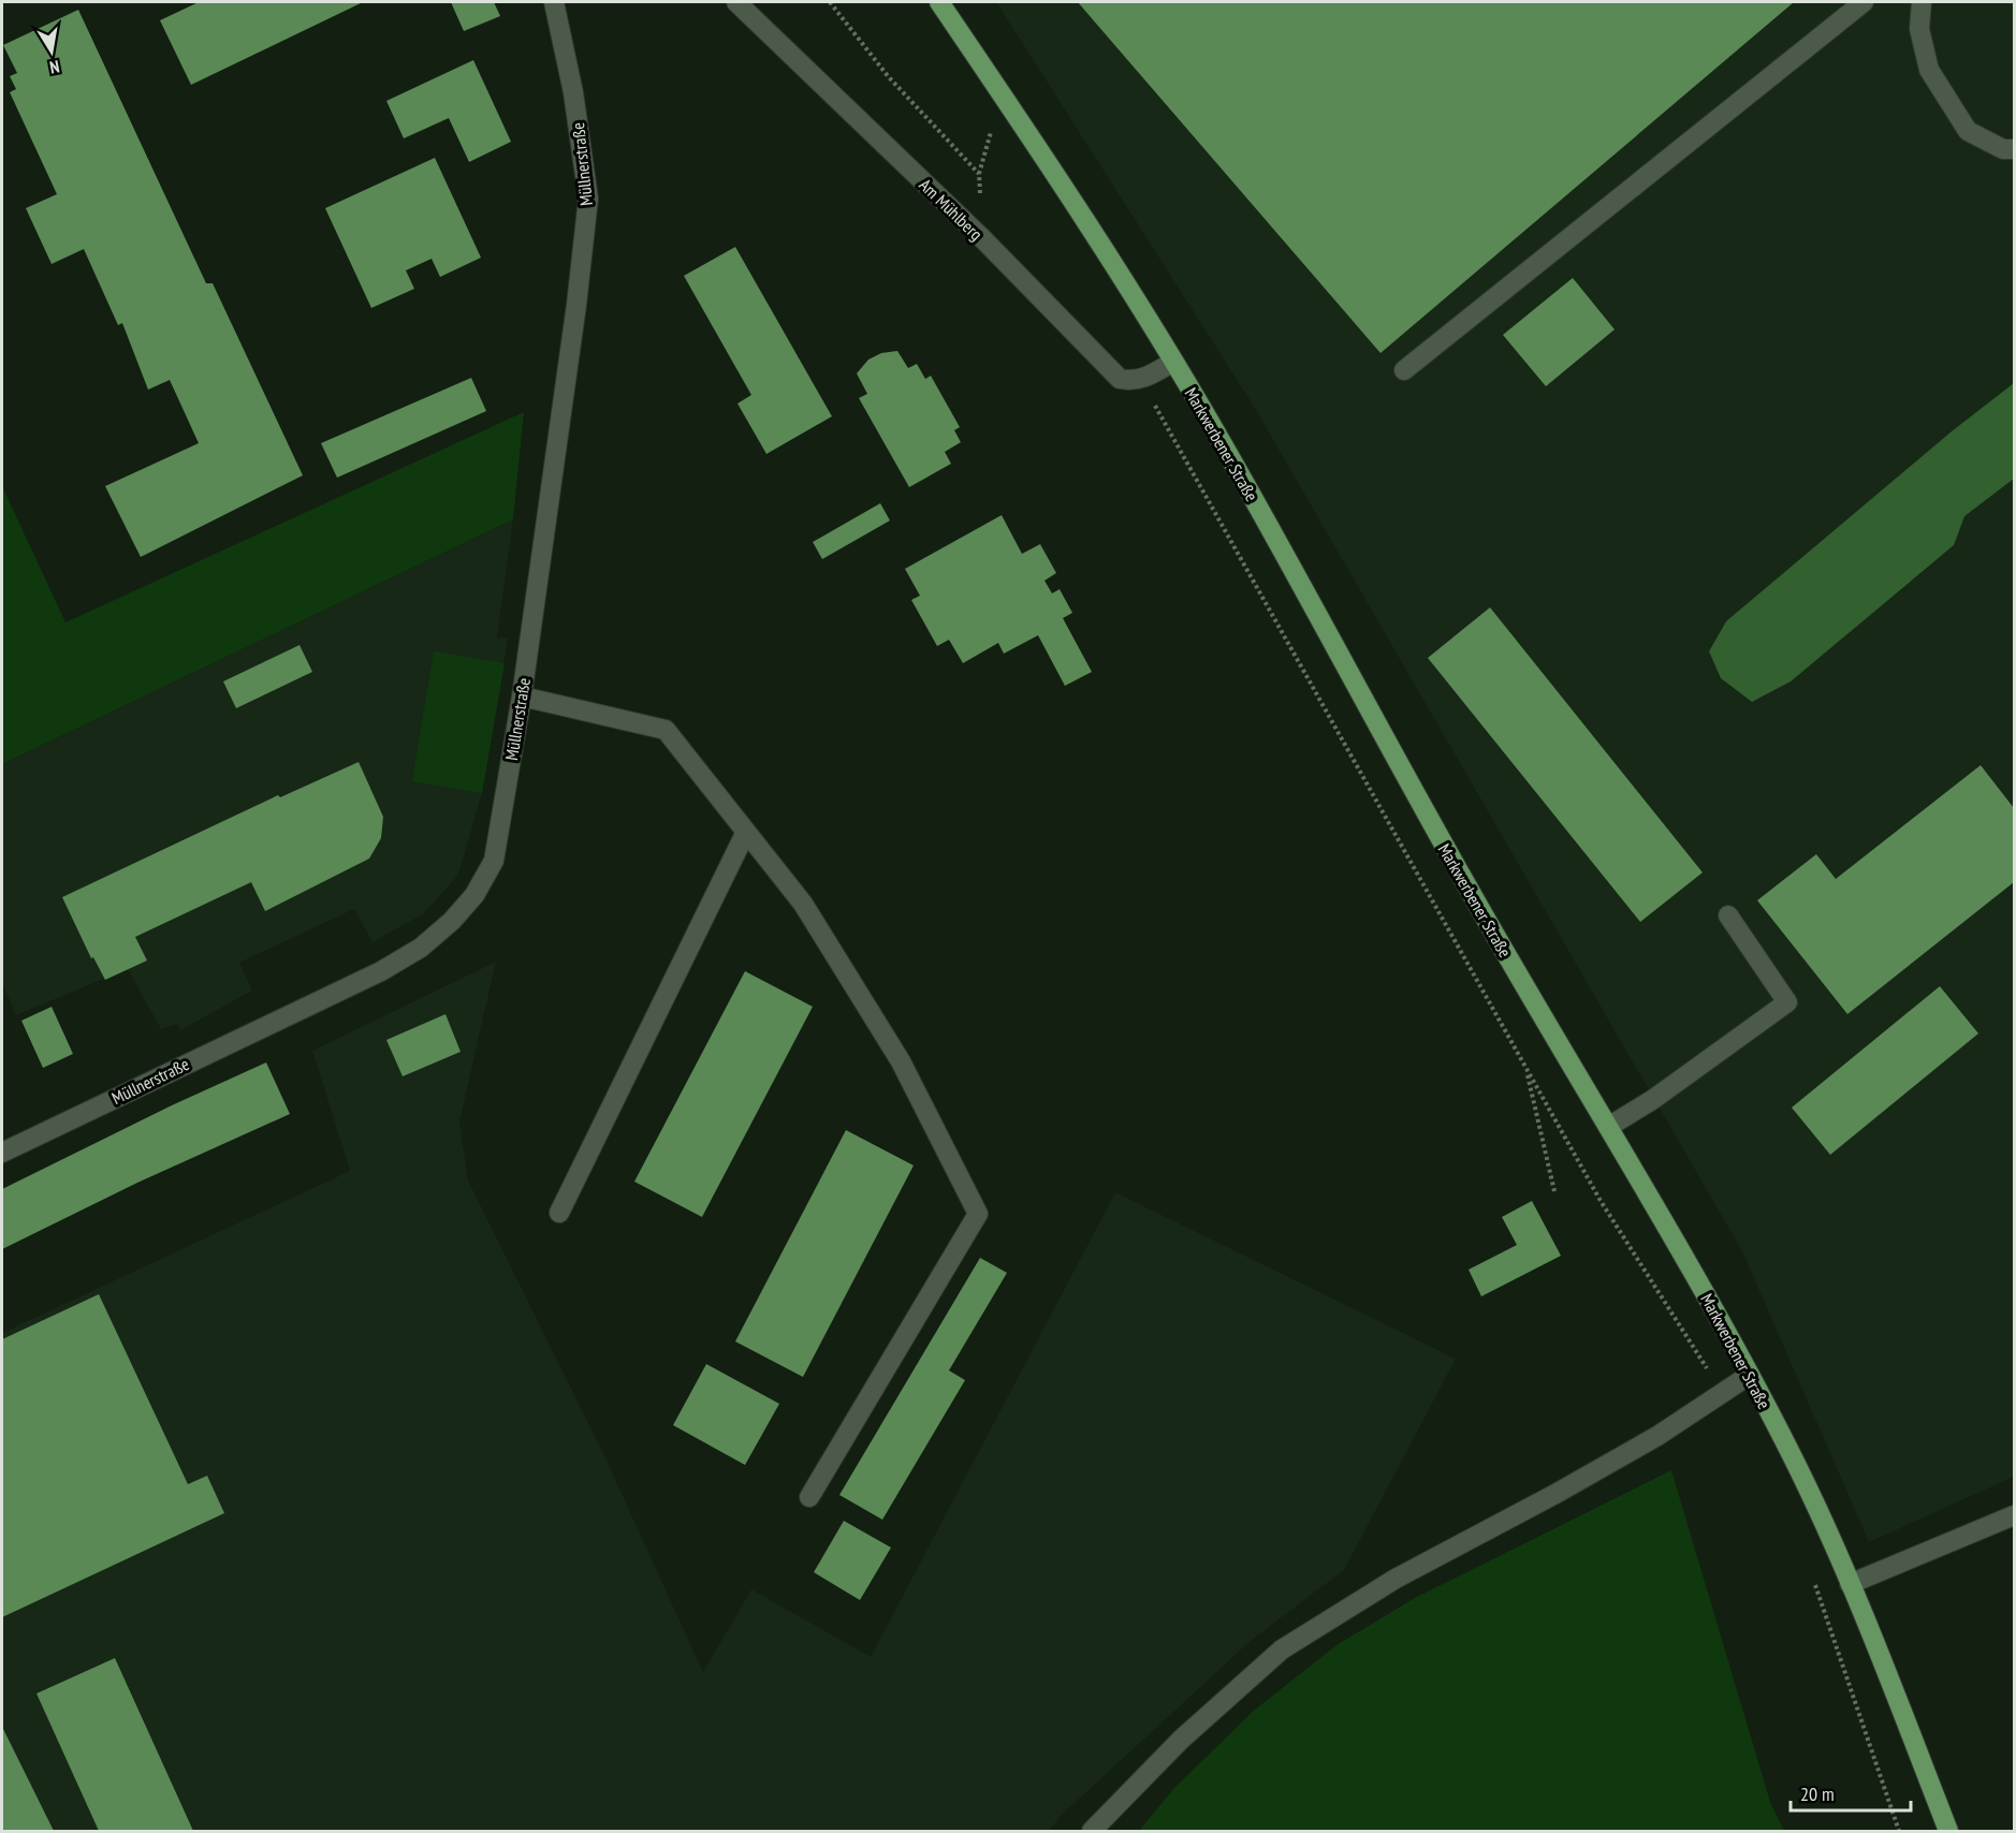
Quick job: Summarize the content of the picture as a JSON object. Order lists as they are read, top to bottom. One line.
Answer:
{"streets":{"main road":["Markwerbener Straße"],"street":["Müllnerstraße","Am Mühlberg"]},"scale_bar":"20 m","north":"bottom"}
